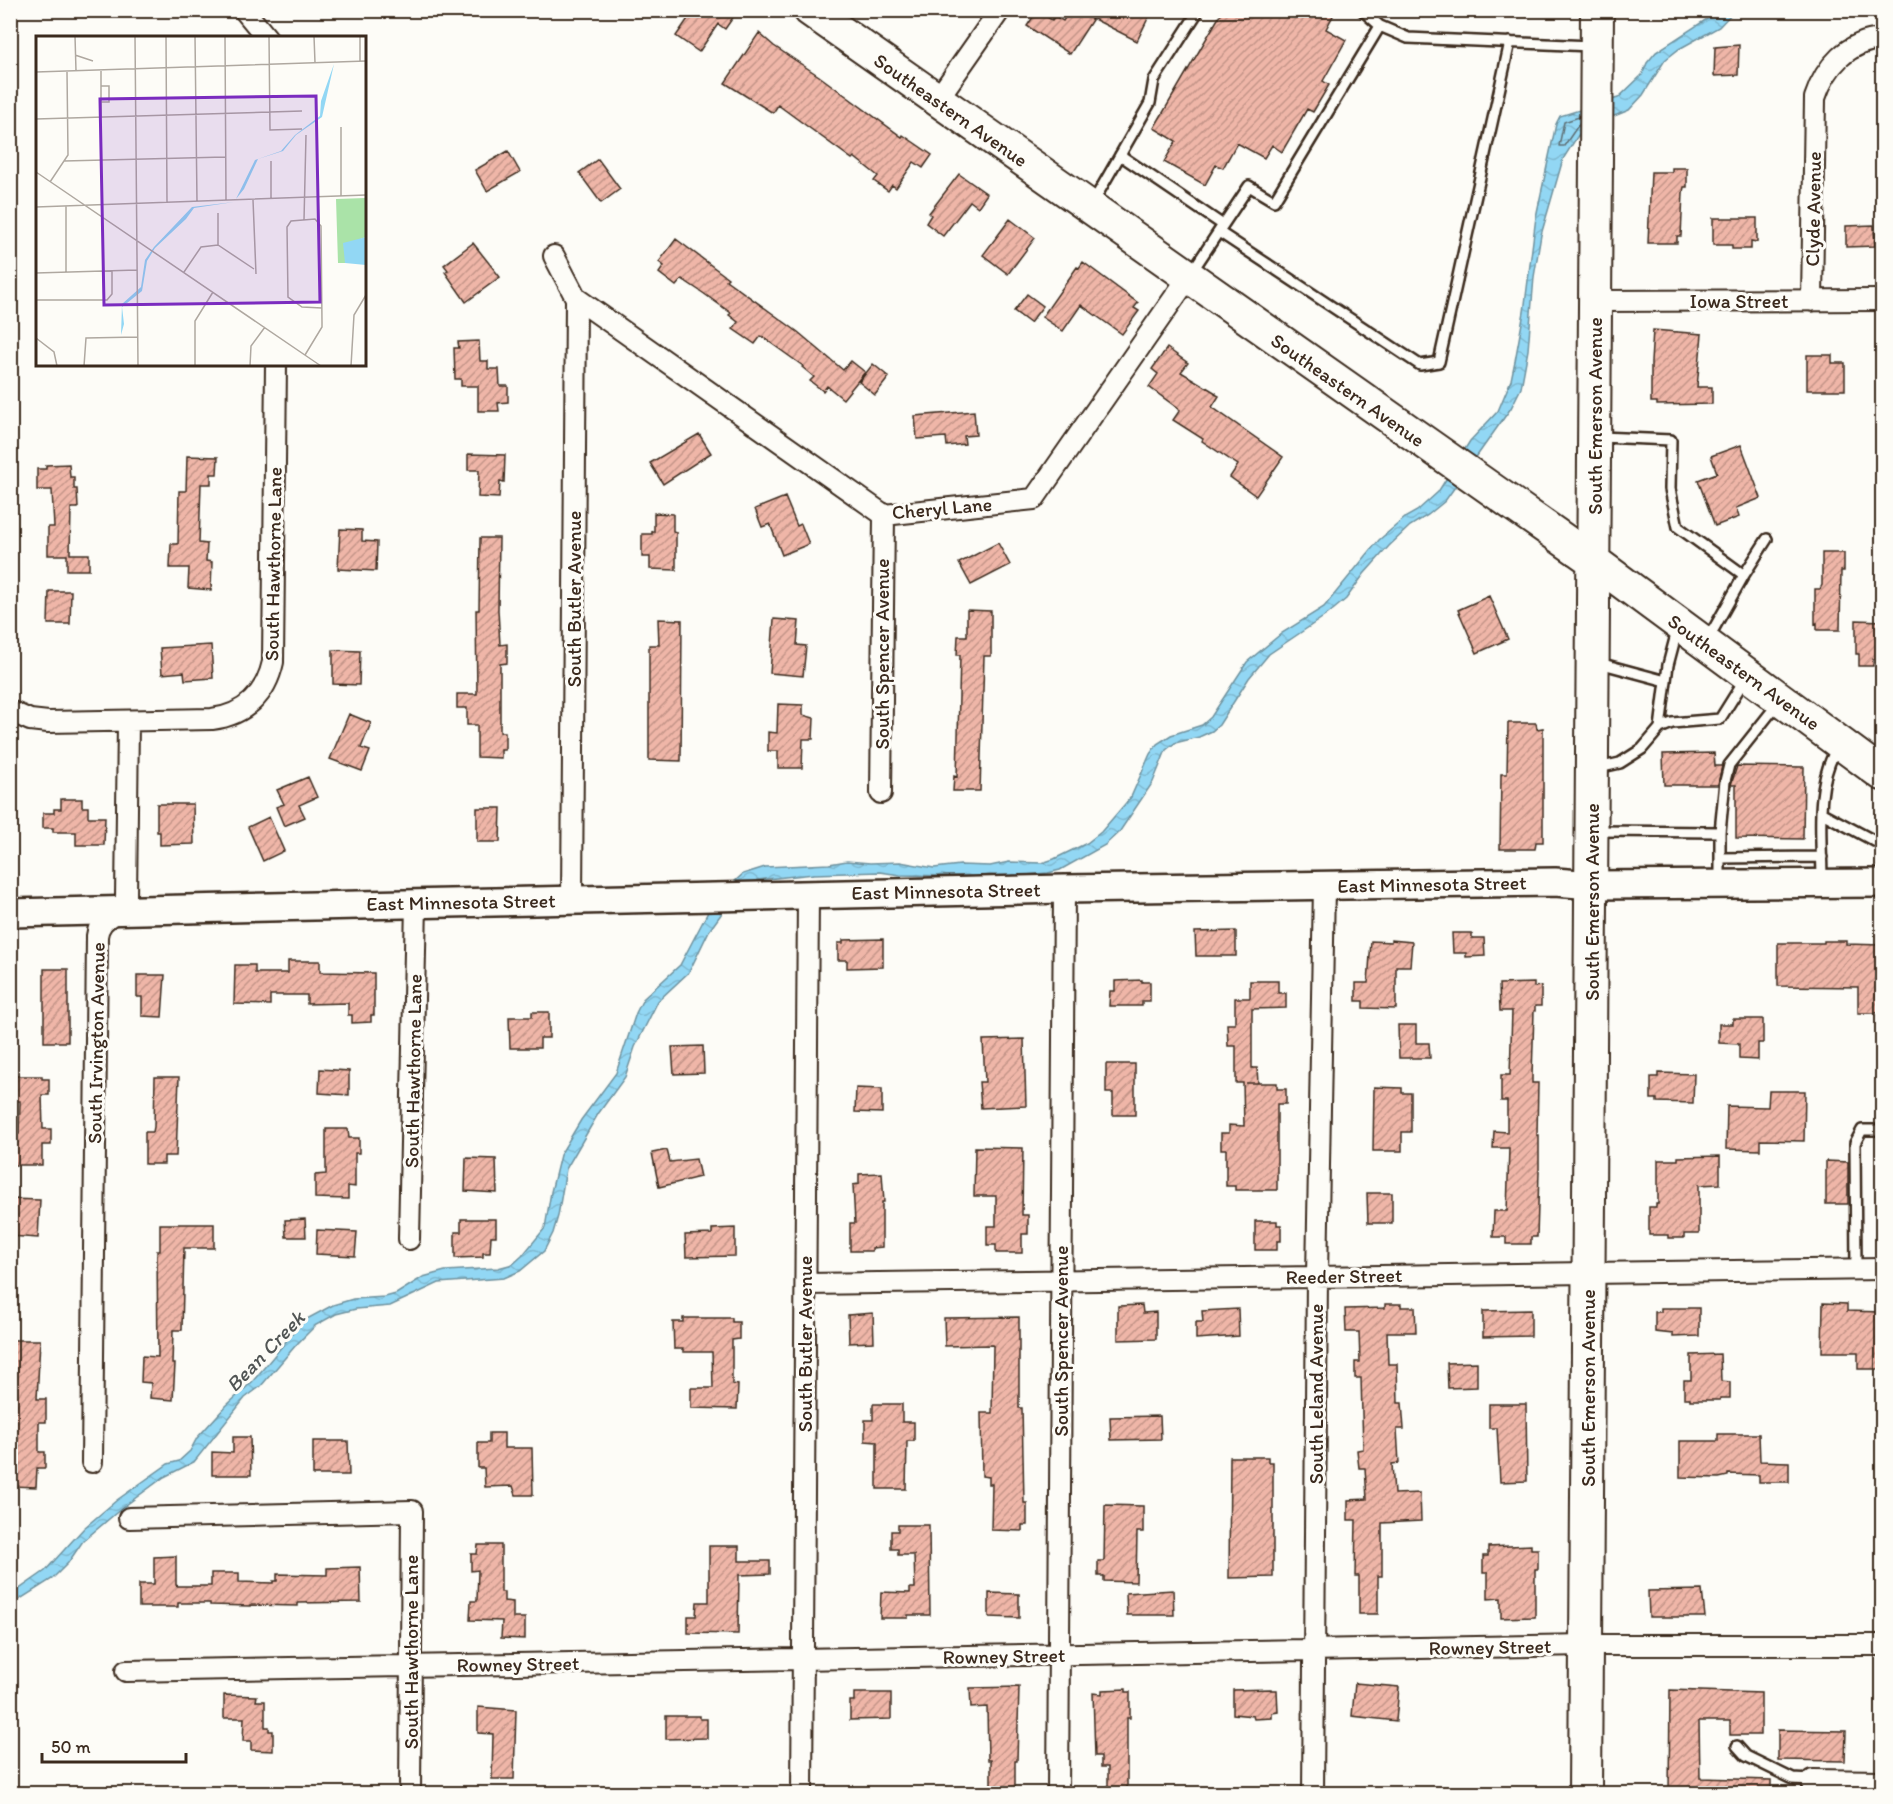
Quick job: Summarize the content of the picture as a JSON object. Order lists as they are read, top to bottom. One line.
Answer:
{"streets":{"main road":["Southeastern Avenue","South Emerson Avenue"],"street":["Clyde Avenue","Iowa Street","Cheryl Lane","South Hawthorne Lane","South Butler Avenue","South Spencer Avenue","East Minnesota Street","South Irvington Avenue","Reeder Street","South Leland Avenue","Rowney Street"]},"crossings":[["Southeastern Avenue","South Emerson Avenue"],["Southeastern Avenue","Cheryl Lane"],["Clyde Avenue","Iowa Street"],["Iowa Street","South Emerson Avenue"],["South Emerson Avenue","East Minnesota Street"],["South Emerson Avenue","Reeder Street"],["South Emerson Avenue","Rowney Street"],["Cheryl Lane","South Butler Avenue"],["Cheryl Lane","South Spencer Avenue"],["South Hawthorne Lane","East Minnesota Street"],["South Hawthorne Lane","Rowney Street"],["South Butler Avenue","East Minnesota Street"],["South Butler Avenue","Reeder Street"],["South Butler Avenue","Rowney Street"],["South Spencer Avenue","East Minnesota Street"],["South Spencer Avenue","Reeder Street"],["South Spencer Avenue","Rowney Street"],["East Minnesota Street","South Irvington Avenue"],["East Minnesota Street","South Leland Avenue"],["Reeder Street","South Leland Avenue"],["South Leland Avenue","Rowney Street"]],"water":["Bean Creek"],"scale_bar":"50 m"}
